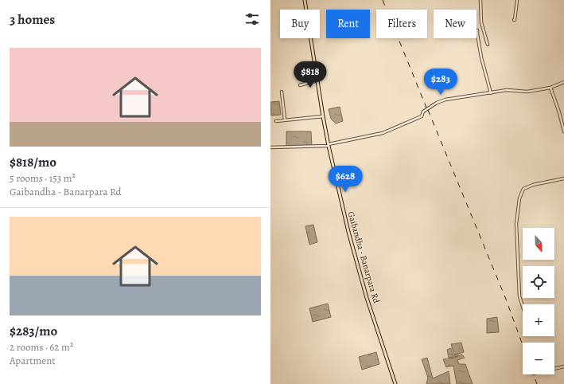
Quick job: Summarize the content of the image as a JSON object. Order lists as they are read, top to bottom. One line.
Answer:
{"streets":{"main road":["Gaibandha - Banarpara Rd"]},"north":"bottom","page":{"heading":"3 homes","chip":["Buy","Rent","Filters","New"],"list":[{"name":"$818/mo","note":"5 rooms · 153 m² · Gaibandha - Banarpara Rd"},{"name":"$283/mo","note":"2 rooms · 62 m² · Apartment"}],"price":["$818","$283","$628"],"map_buttons":["+","−"]}}
